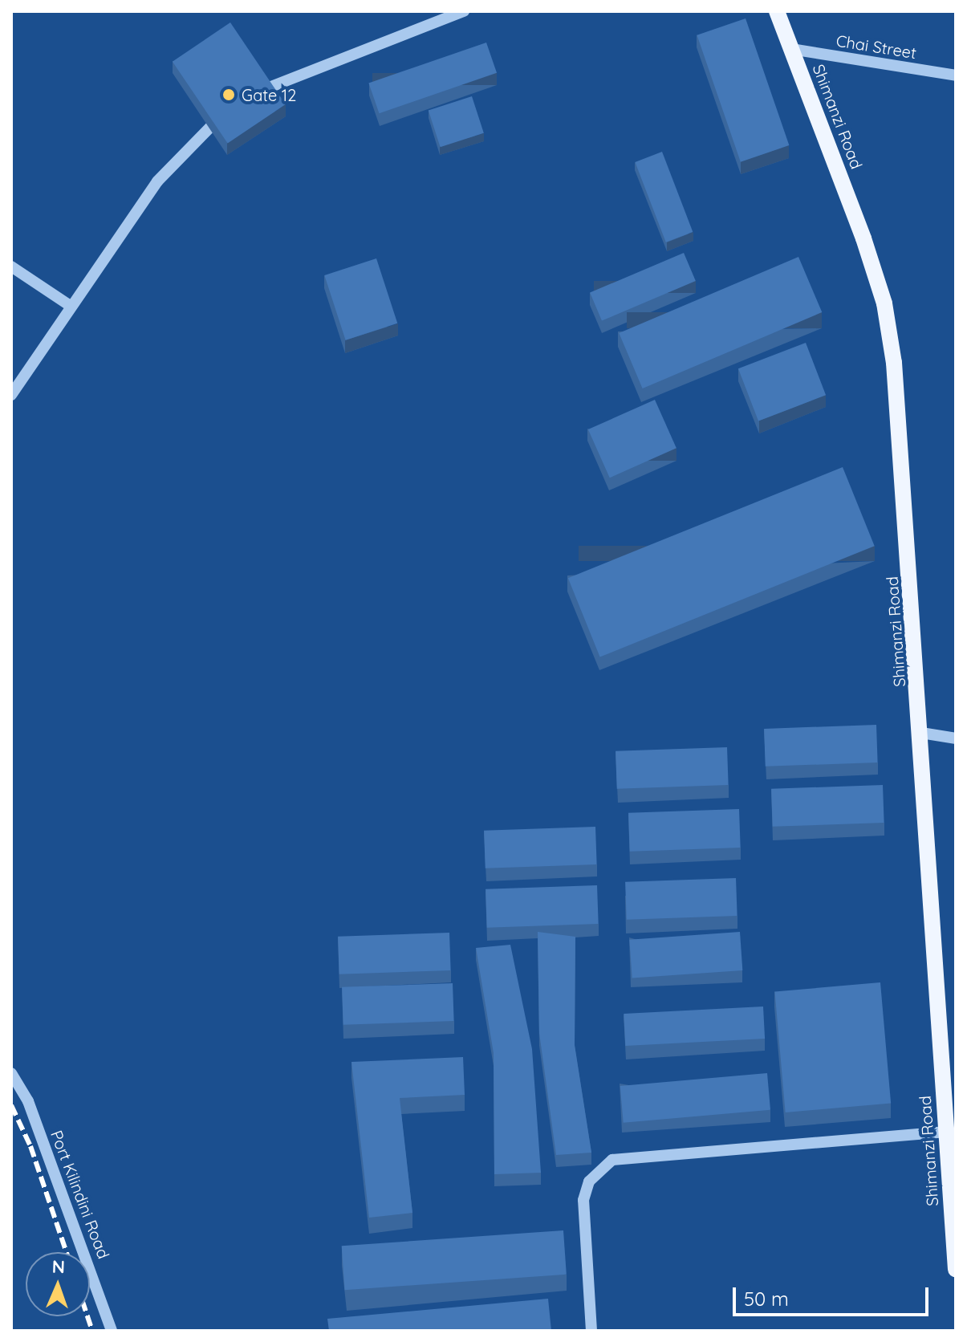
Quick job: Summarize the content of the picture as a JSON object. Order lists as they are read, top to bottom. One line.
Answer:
{"streets":{"main road":["Shimanzi Road"],"street":["Chai Street","Port Kilindini Road"]},"crossings":[["Chai Street","Shimanzi Road"]],"places":["Gate 12"],"scale_bar":"50 m","north":"top"}
